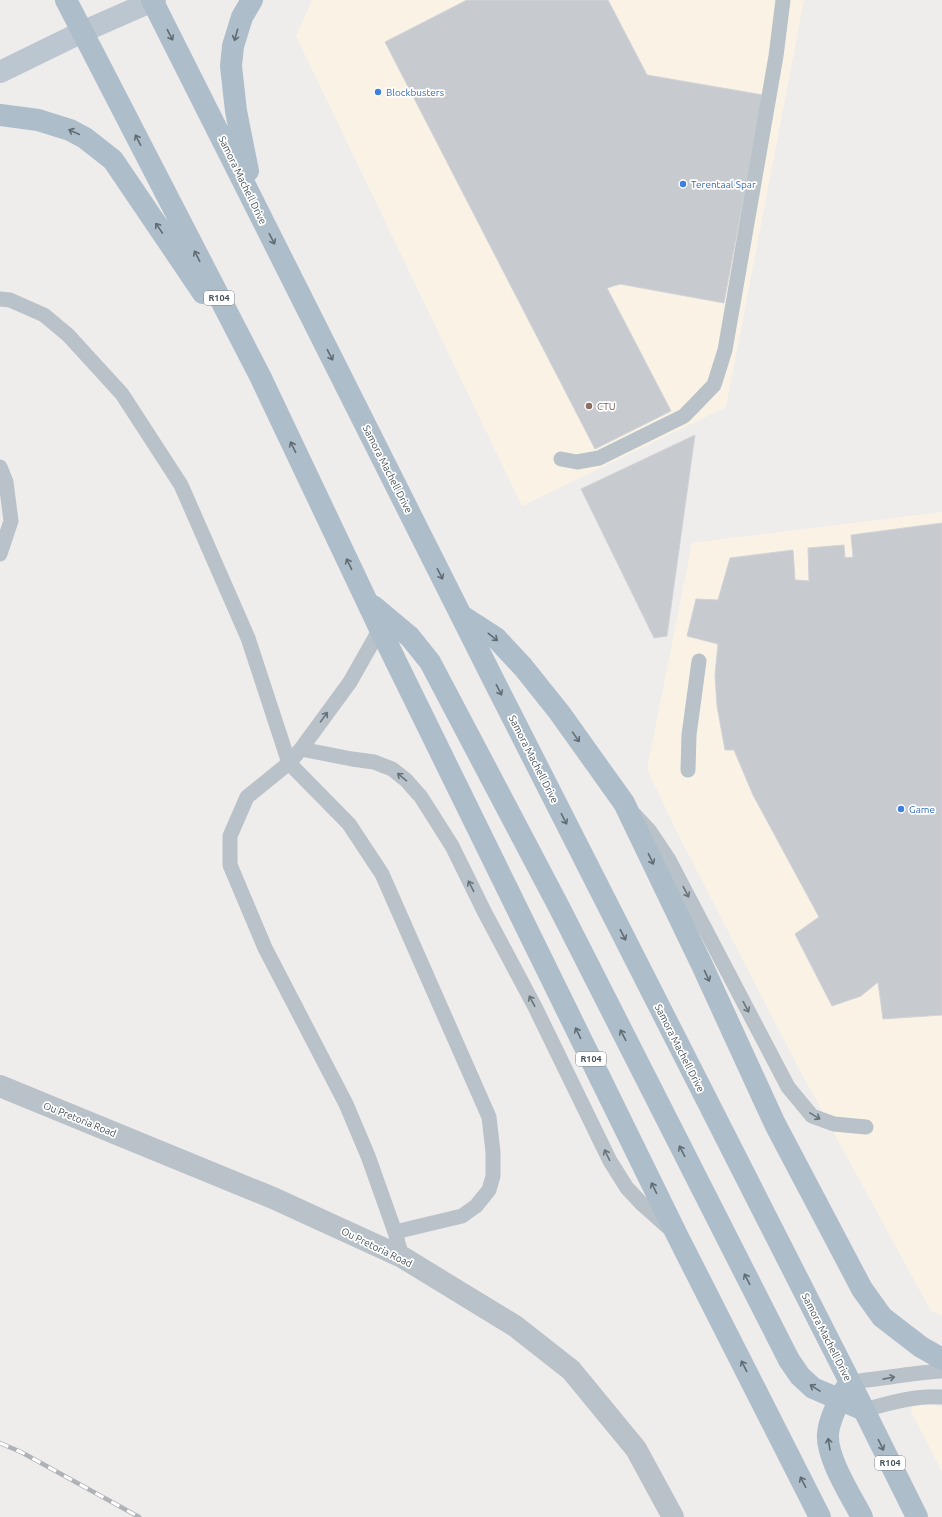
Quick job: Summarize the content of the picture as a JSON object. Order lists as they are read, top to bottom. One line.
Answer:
{"streets":{"main road":["Samora Machell Drive","R104"],"street":["Ou Pretoria Road"]},"places":["Blockbusters","Terentaal Spar","CTU","Game"]}
